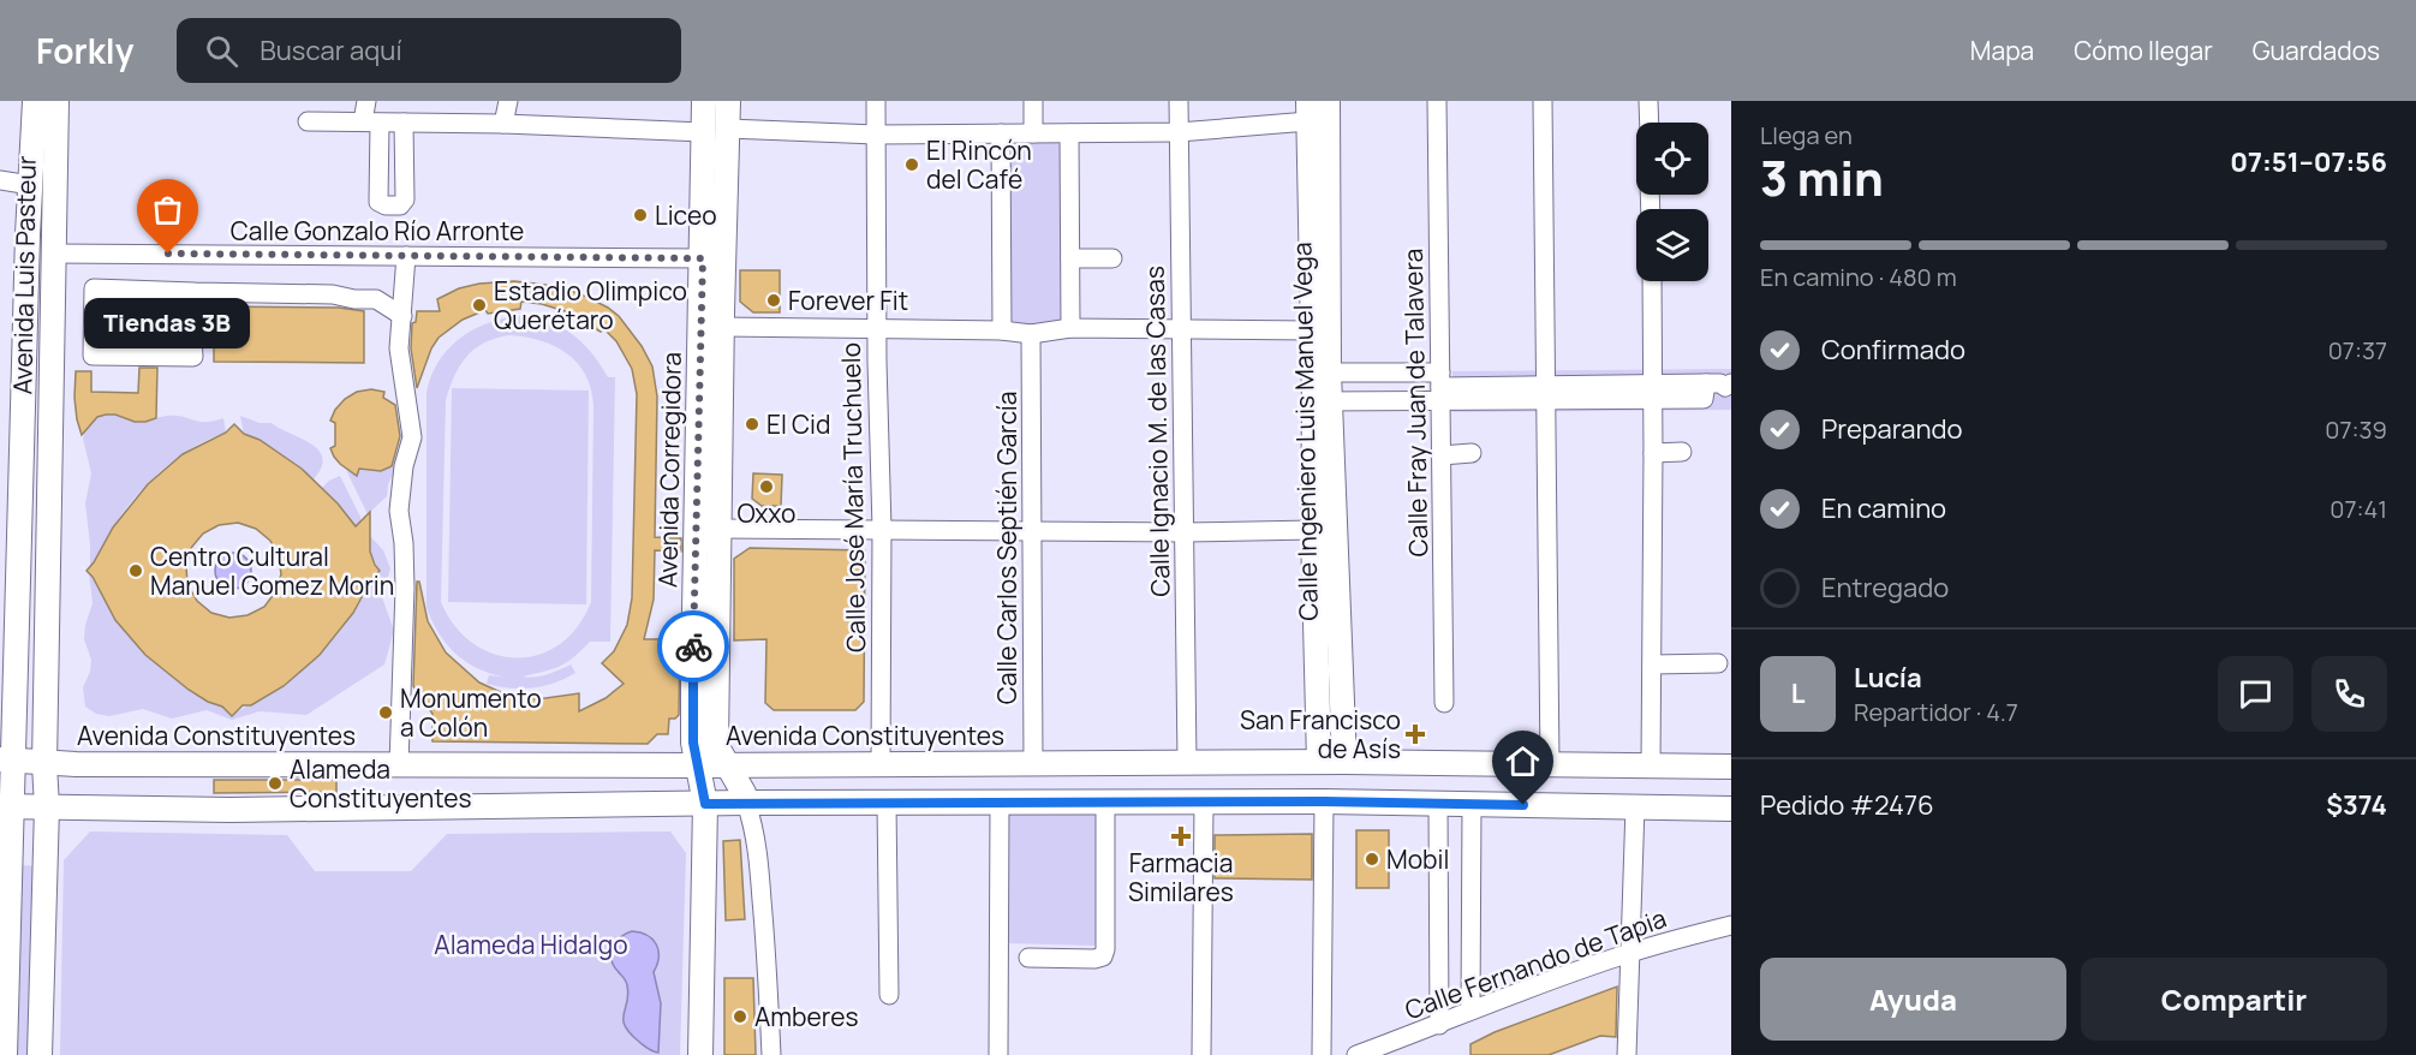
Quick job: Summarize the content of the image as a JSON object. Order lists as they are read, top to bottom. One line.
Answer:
{"streets":{"main road":["Avenida Luis Pasteur","Calle Ingeniero Luis Manuel Vega","Avenida Corregidora","Avenida Constituyentes"],"street":["Calle Gonzalo Río Arronte","Calle Fray Juan de Talavera","Calle Ignacio M. de las Casas","Calle José María Truchuelo","Calle Carlos Septién García","Calle Fernando de Tapia"]},"crossings":[["Calle Gonzalo Río Arronte","Avenida Luis Pasteur"],["Calle Gonzalo Río Arronte","Avenida Corregidora"],["Avenida Luis Pasteur","Avenida Constituyentes"],["Calle Ignacio M. de las Casas","Avenida Constituyentes"],["Calle Ingeniero Luis Manuel Vega","Avenida Constituyentes"],["Avenida Corregidora","Avenida Constituyentes"],["Calle José María Truchuelo","Avenida Constituyentes"],["Calle Carlos Septién García","Avenida Constituyentes"]],"parks":["Alameda Hidalgo"],"places":{"other":["El Rincón del Café","Liceo","Tiendas 3B","Forever Fit","Estadio Olimpico Querétaro","El Cid","Oxxo","Centro Cultural Manuel Gomez Morin","Monumento a Colón","Alameda Constituyentes","Mobil","Amberes"],"health":["San Francisco de Asís","Farmacia Similares"]},"page":{"header":"Forkly","search":"Buscar aquí","nav":["Mapa","Cómo llegar","Guardados"],"heading":["3 min","Llega en","07:51–07:56"],"panel":["Lucía","Repartidor · 4.7","Pedido #2476","$374"],"bar":"En camino · 480 m","bubble":"Tiendas 3B","list":[["Confirmado","07:37"],["Preparando","07:39"],["En camino","07:41"],"Entregado"],"round":"L","buttons":["Ayuda","Compartir"]}}
